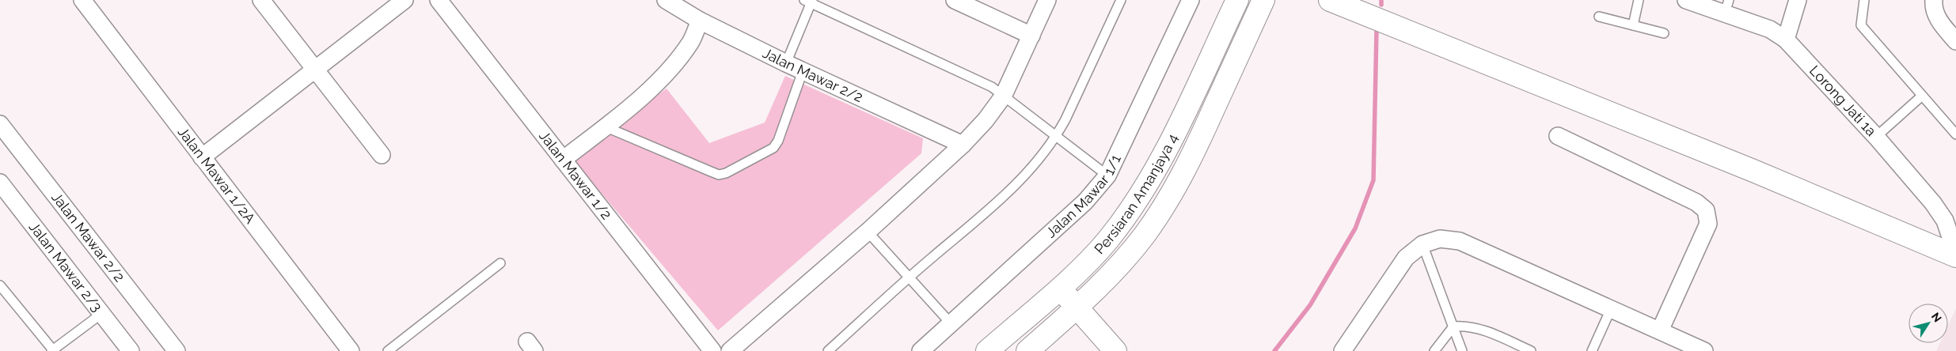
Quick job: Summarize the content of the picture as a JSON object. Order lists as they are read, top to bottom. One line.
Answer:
{"streets":{"street":["Jalan Mawar 2/2","Lorong Jati 1a","Jalan Mawar 1/2A","Jalan Mawar 1/2","Persiaran Amanjaya 4","Jalan Mawar 1/1","Jalan Mawar 2/3"]},"north":"top right"}
